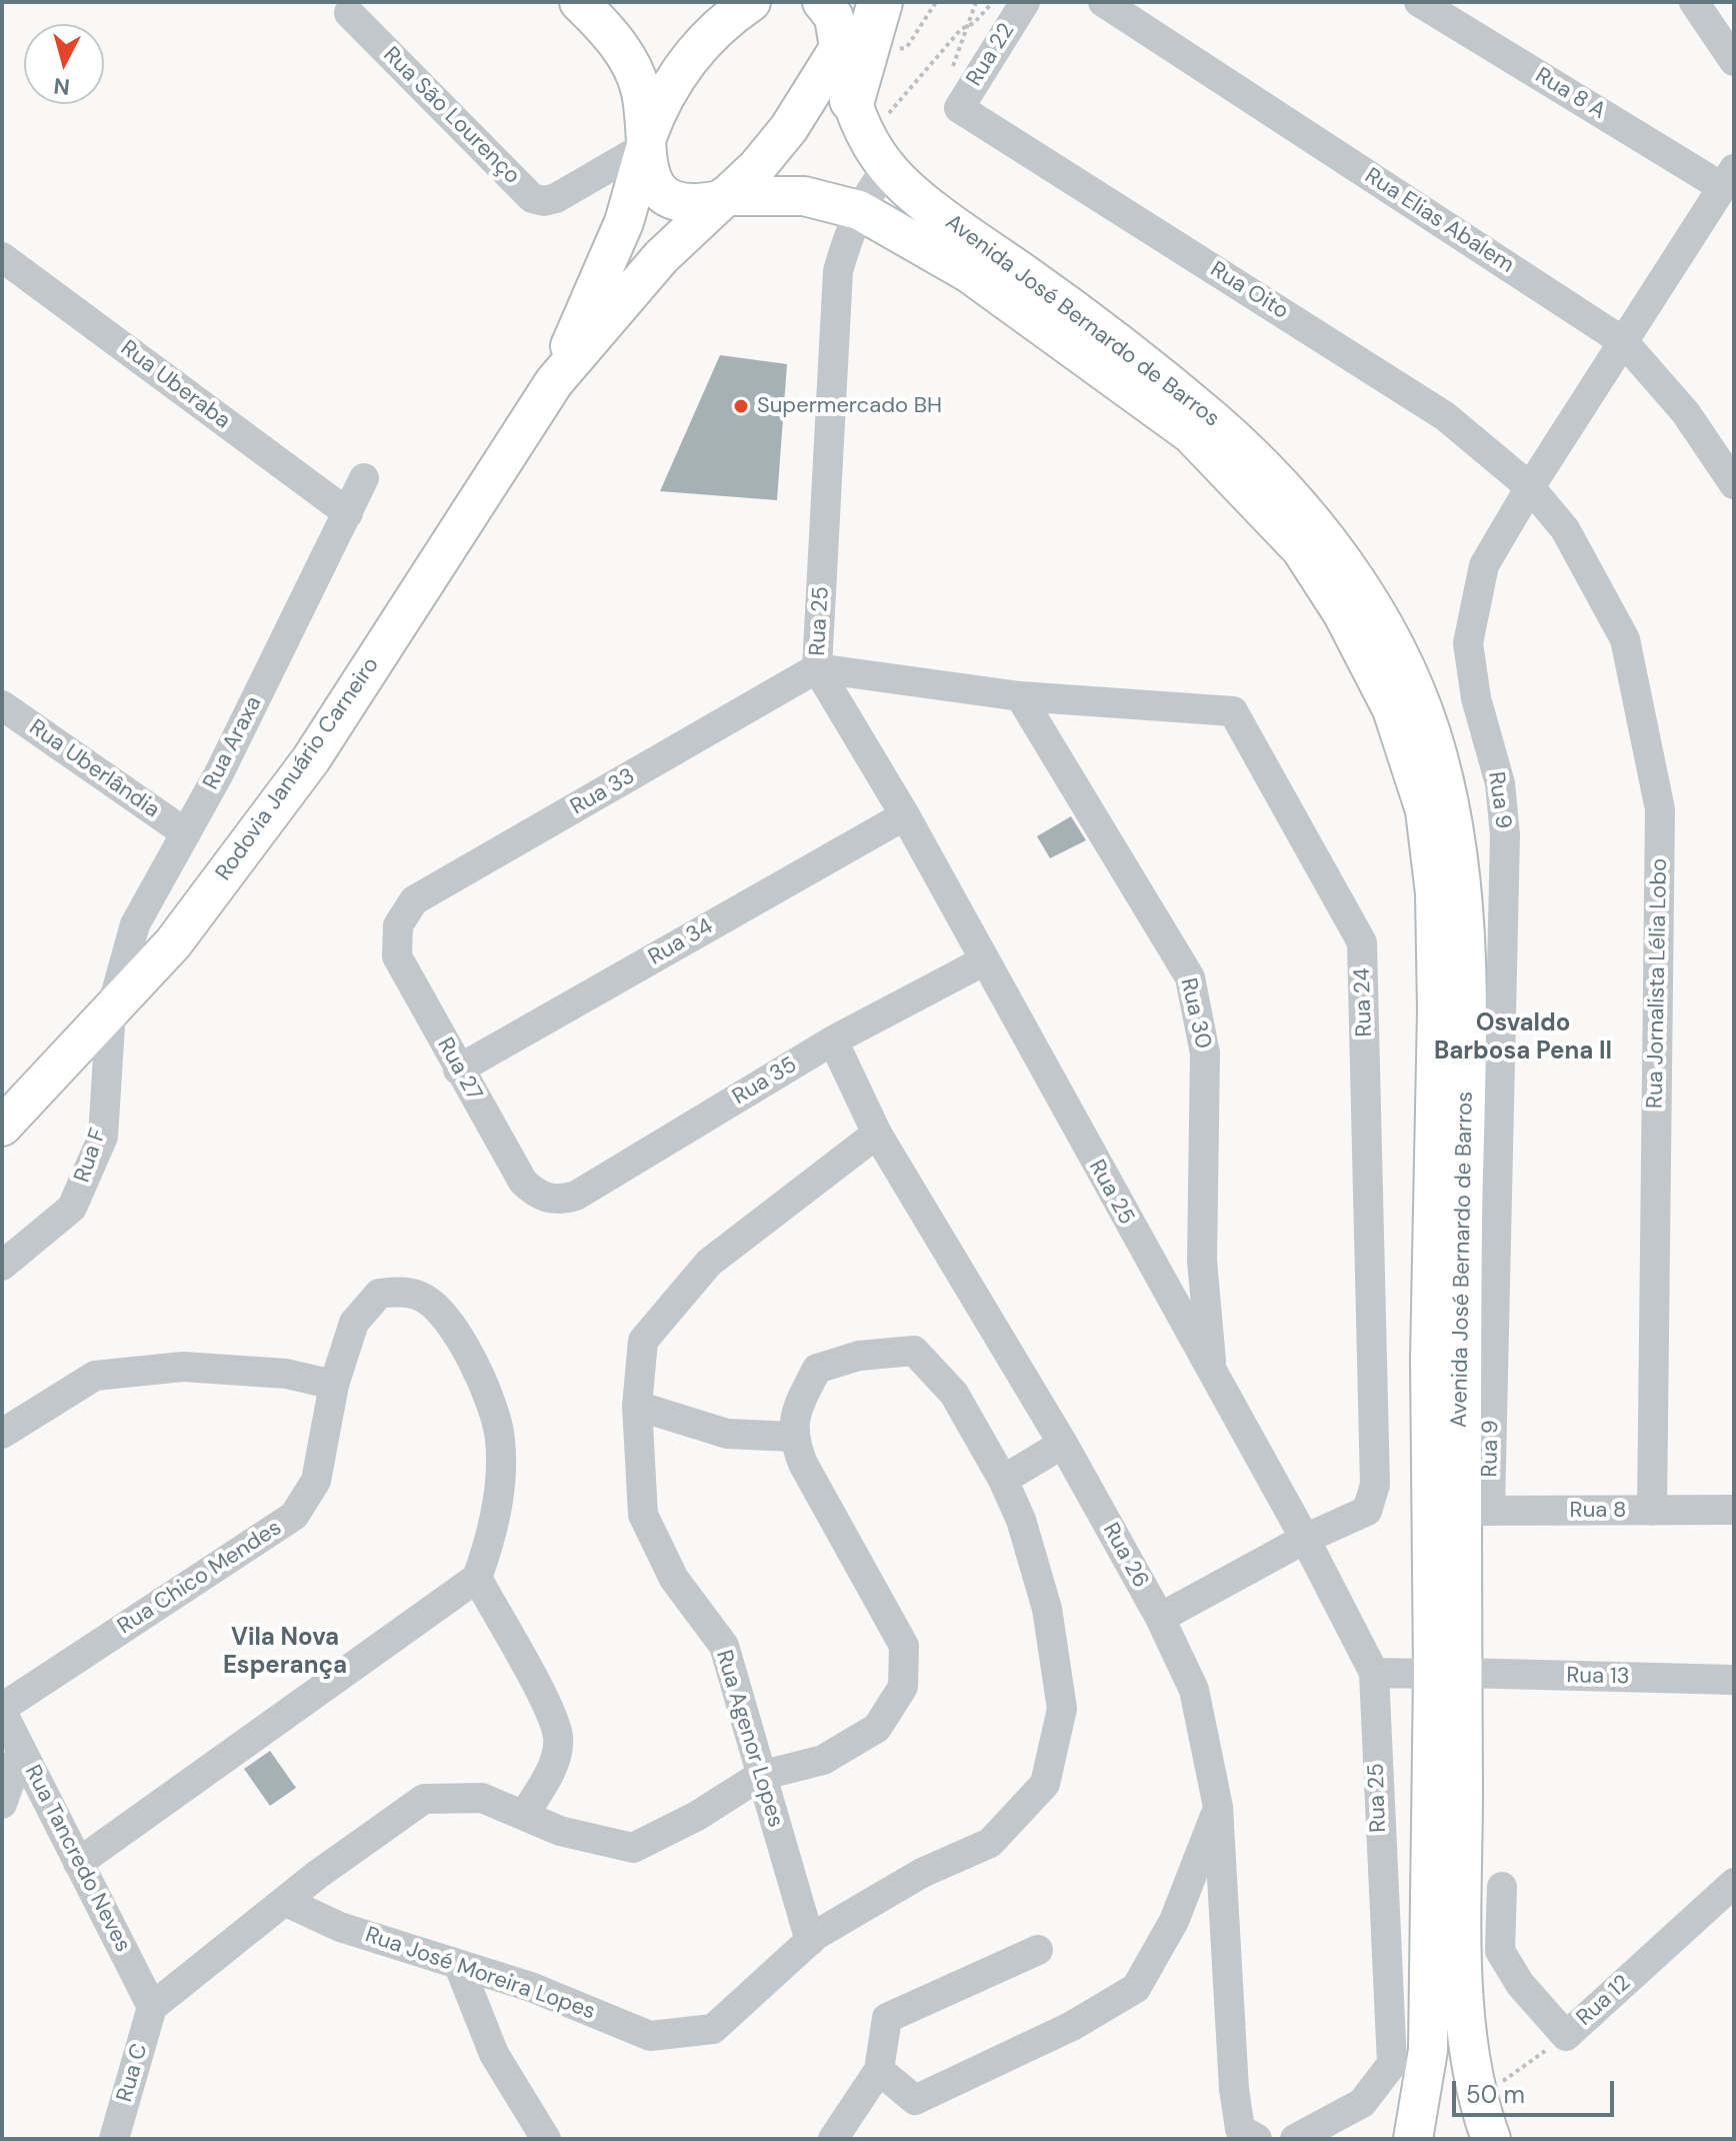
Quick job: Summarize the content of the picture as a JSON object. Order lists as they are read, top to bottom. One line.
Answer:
{"streets":{"main road":["Avenida José Bernardo de Barros","Rodovia Januário Carneiro"],"street":["Rua 22","Rua 8 A","Rua São Lourenço","Rua Elias Abalem","Rua Oito","Rua Uberaba","Rua 25","Rua Araxa","Rua Uberlândia","Rua 33","Rua 9","Rua 34","Rua Jornalista Lélia Lobo","Rua 24","Rua 30","Rua 27","Rua 35","Rua F","Rua 8","Rua 26","Rua Chico Mendes","Rua 13","Rua Agenor Lopes","Rua Tancredo Neves","Rua José Moreira Lopes","Rua 12","Rua C"]},"crossings":[["Rua 22","Rua Oito"],["Rua 8 A","Rua 9"],["Rua São Lourenço","Rodovia Januário Carneiro"],["Rua Elias Abalem","Rua 9"],["Rua Oito","Rua 9"],["Rua Oito","Rua Jornalista Lélia Lobo"],["Avenida José Bernardo de Barros","Rua 25"],["Avenida José Bernardo de Barros","Rodovia Januário Carneiro"],["Avenida José Bernardo de Barros","Rua 9"],["Avenida José Bernardo de Barros","Rua 8"],["Avenida José Bernardo de Barros","Rua 13"],["Rua Uberaba","Rua Araxa"],["Rua 25","Rua 33"],["Rua 25","Rua 34"],["Rua 25","Rua 24"],["Rua 25","Rua 30"],["Rua 25","Rua 35"],["Rua 25","Rua 13"],["Rua Araxa","Rua Uberlândia"],["Rua Araxa","Rodovia Januário Carneiro"],["Rua Araxa","Rua F"],["Rodovia Januário Carneiro","Rua F"],["Rua 33","Rua 24"],["Rua 33","Rua 27"],["Rua 9","Rua Jornalista Lélia Lobo"],["Rua 9","Rua 8"],["Rua 34","Rua 27"],["Rua Jornalista Lélia Lobo","Rua 8"],["Rua 24","Rua 30"],["Rua 24","Rua 26"],["Rua 27","Rua 35"],["Rua 35","Rua 26"],["Rua 26","Rua Agenor Lopes"],["Rua Chico Mendes","Rua Tancredo Neves"],["Rua Agenor Lopes","Rua José Moreira Lopes"],["Rua Tancredo Neves","Rua C"]],"districts":["Osvaldo Barbosa Pena II","Vila Nova Esperança"],"places":["Supermercado BH"],"scale_bar":"50 m","north":"bottom"}
